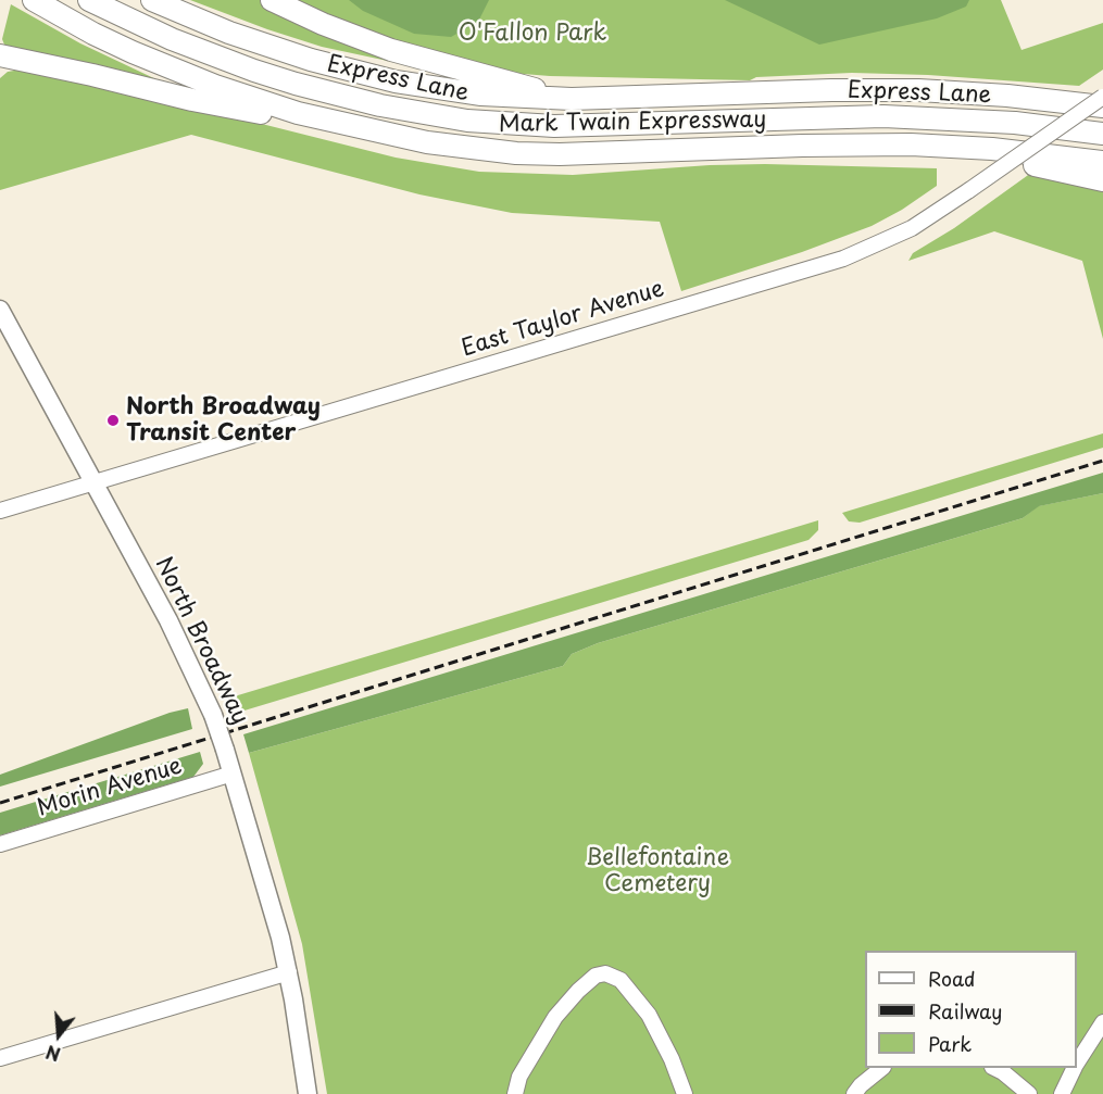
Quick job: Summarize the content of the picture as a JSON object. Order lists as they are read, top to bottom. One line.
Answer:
{"streets":{"highway":["Express Lane","Mark Twain Expressway"],"main road":["North Broadway"],"street":["East Taylor Avenue","Morin Avenue"]},"crossings":[["East Taylor Avenue","North Broadway"],["North Broadway","Morin Avenue"]],"parks":["O'Fallon Park","Bellefontaine Cemetery"],"places":["North Broadway Transit Center"],"legend":["Road","Railway","Park"],"north":"bottom"}
